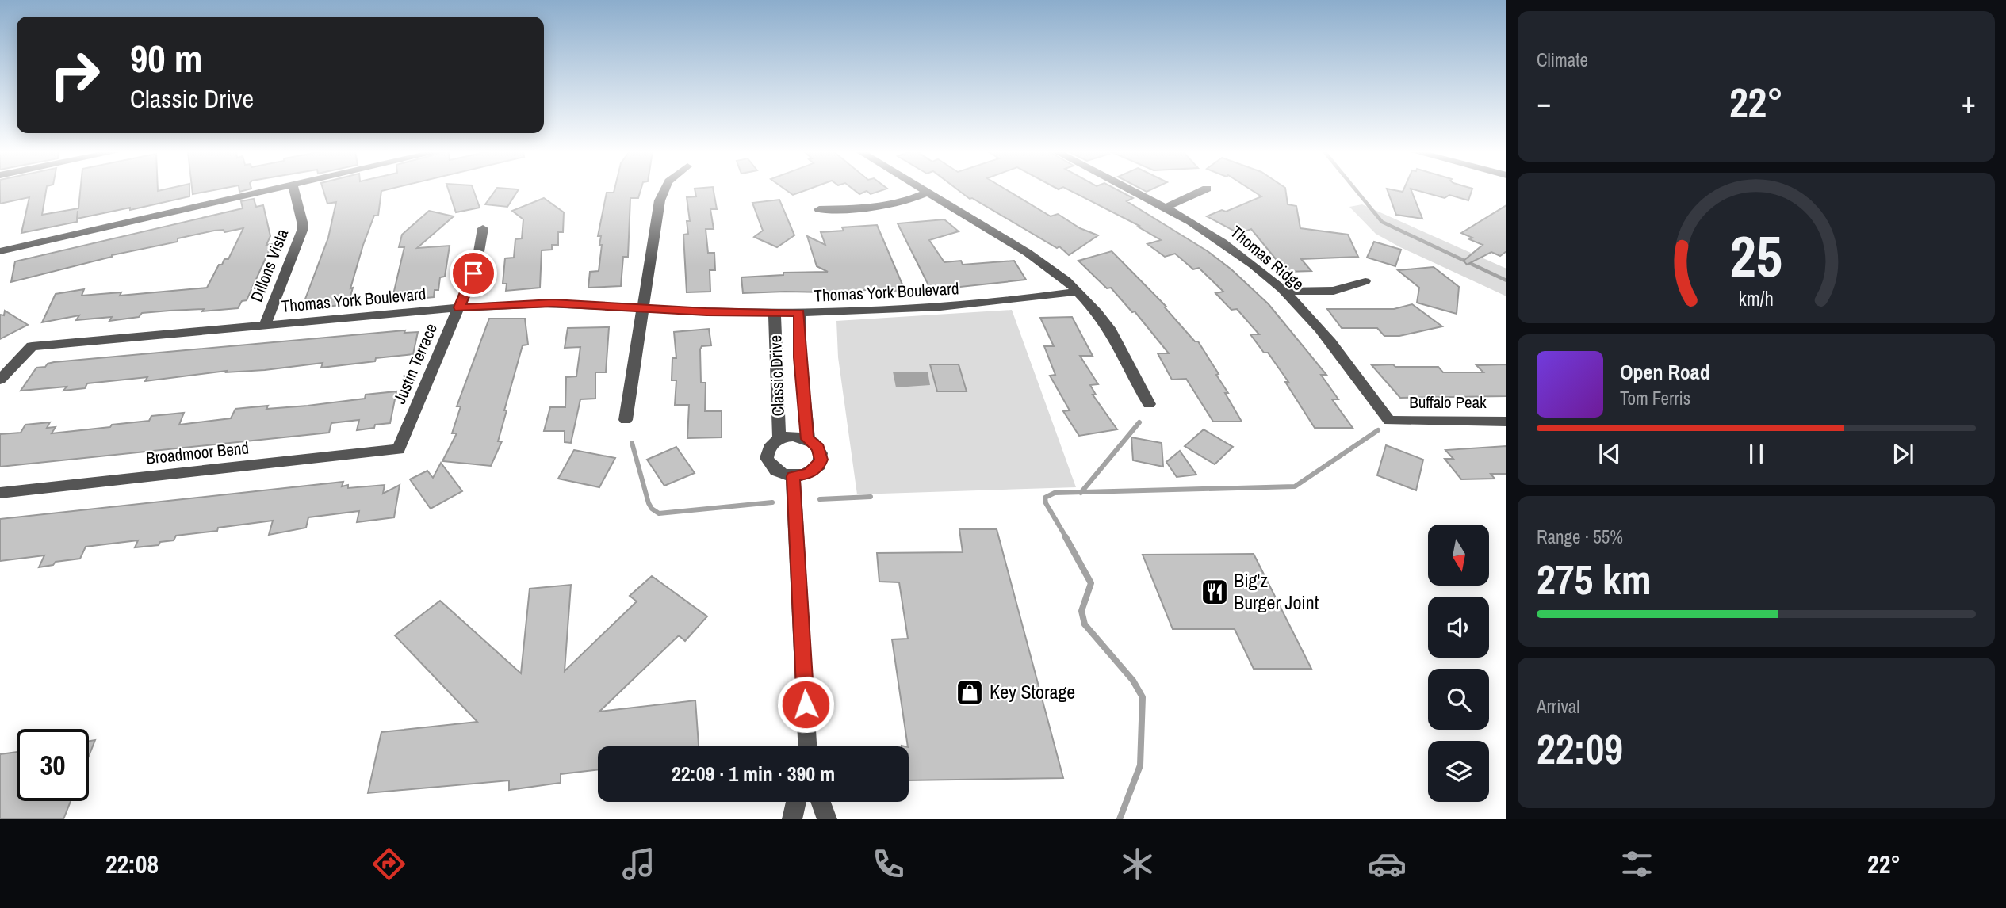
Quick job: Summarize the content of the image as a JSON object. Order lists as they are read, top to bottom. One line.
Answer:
{"streets":{"street":["Thomas Ridge","Dillons Vista","Thomas York Boulevard","Justin Terrace","Classic Drive","Buffalo Peak","Broadmoor Bend"]},"crossings":[["Thomas Ridge","Buffalo Peak"],["Dillons Vista","Thomas York Boulevard"],["Thomas York Boulevard","Justin Terrace"],["Thomas York Boulevard","Classic Drive"],["Justin Terrace","Broadmoor Bend"]],"places":{"restaurant":["Big'z Burger Joint"],"shop":["Key Storage"]},"north":"bottom","page":{"tile":["Climate",["Range · 55%","275 km"],["Arrival","22:09"]],"turn":["90 m","Classic Drive"],"heat":["−","22°","+"],"song":["Open Road","Tom Ferris"],"limit":"30","trip":"22:09 · 1 min · 390 m","tabs":["22:08","22°"],"gauge":["25","km/h"]}}
